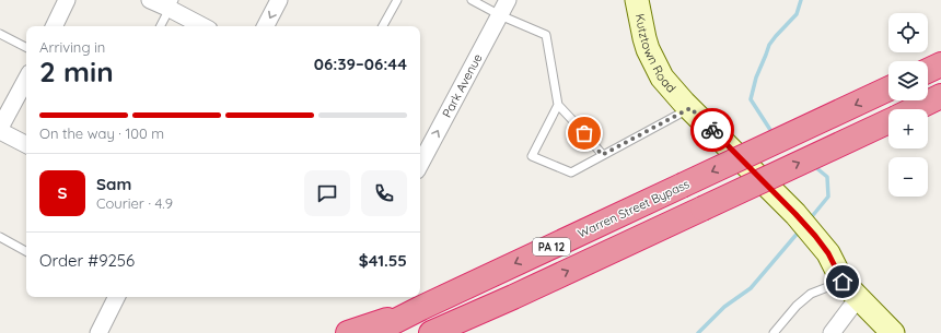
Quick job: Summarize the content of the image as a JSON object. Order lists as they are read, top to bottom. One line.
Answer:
{"streets":{"highway":["Warren Street Bypass","PA 12"],"main road":["Kutztown Road"],"street":["Park Avenue"]},"one_way":["Park Avenue"],"page":{"map_buttons":["+","−"],"heading":["2 min","Arriving in","06:39–06:44"],"panel":["Sam","Courier · 4.9","Order #9256","$41.55"],"bar":"On the way · 100 m","round":"S"}}
